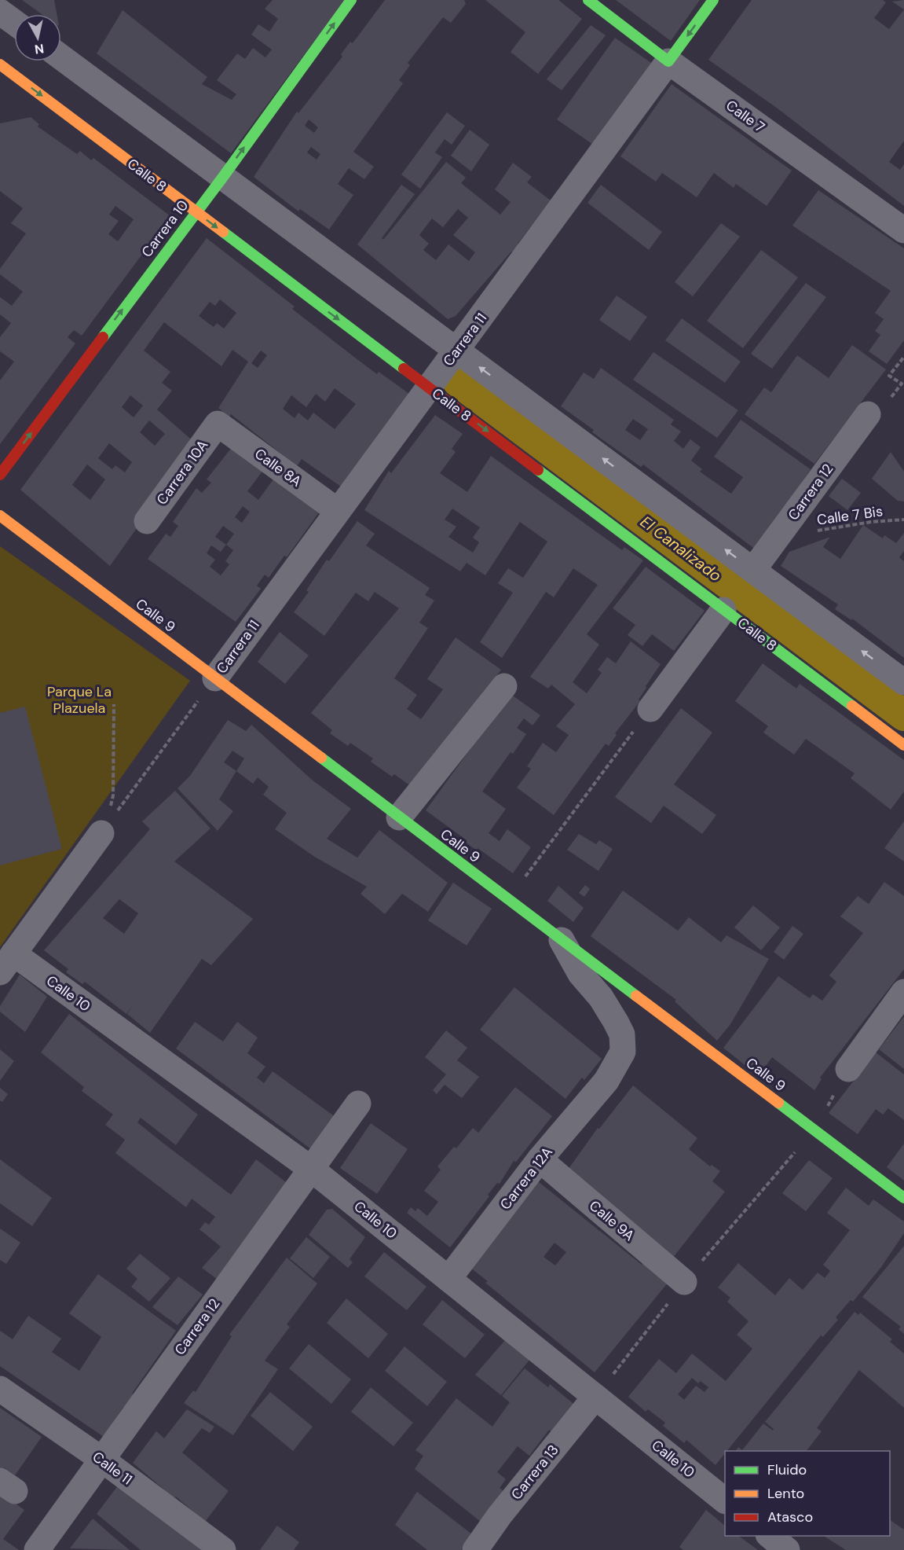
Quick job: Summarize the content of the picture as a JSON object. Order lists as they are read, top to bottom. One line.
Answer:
{"streets":{"street":["Calle 7","Calle 8","Carrera 10","Carrera 11","Calle 8A","Carrera 10A","Carrera 12","Calle 9","Calle 10","Carrera 12A","Calle 9A","Calle 11","Carrera 13"],"path":["Calle 7 Bis"]},"crossings":[["Calle 7","Carrera 11"],["Calle 8","Carrera 10"],["Calle 8","Carrera 11"],["Carrera 11","Calle 8A"],["Carrera 11","Calle 9"],["Calle 8A","Carrera 10A"],["Carrera 12","Calle 10"],["Carrera 12","Calle 11"],["Calle 9","Carrera 12A"],["Calle 10","Carrera 12A"],["Calle 10","Carrera 13"],["Carrera 12A","Calle 9A"]],"one_way":["Carrera 10"],"water":["El Canalizado"],"parks":["Parque La Plazuela"],"legend":["Fluido","Lento","Atasco"],"north":"bottom"}
